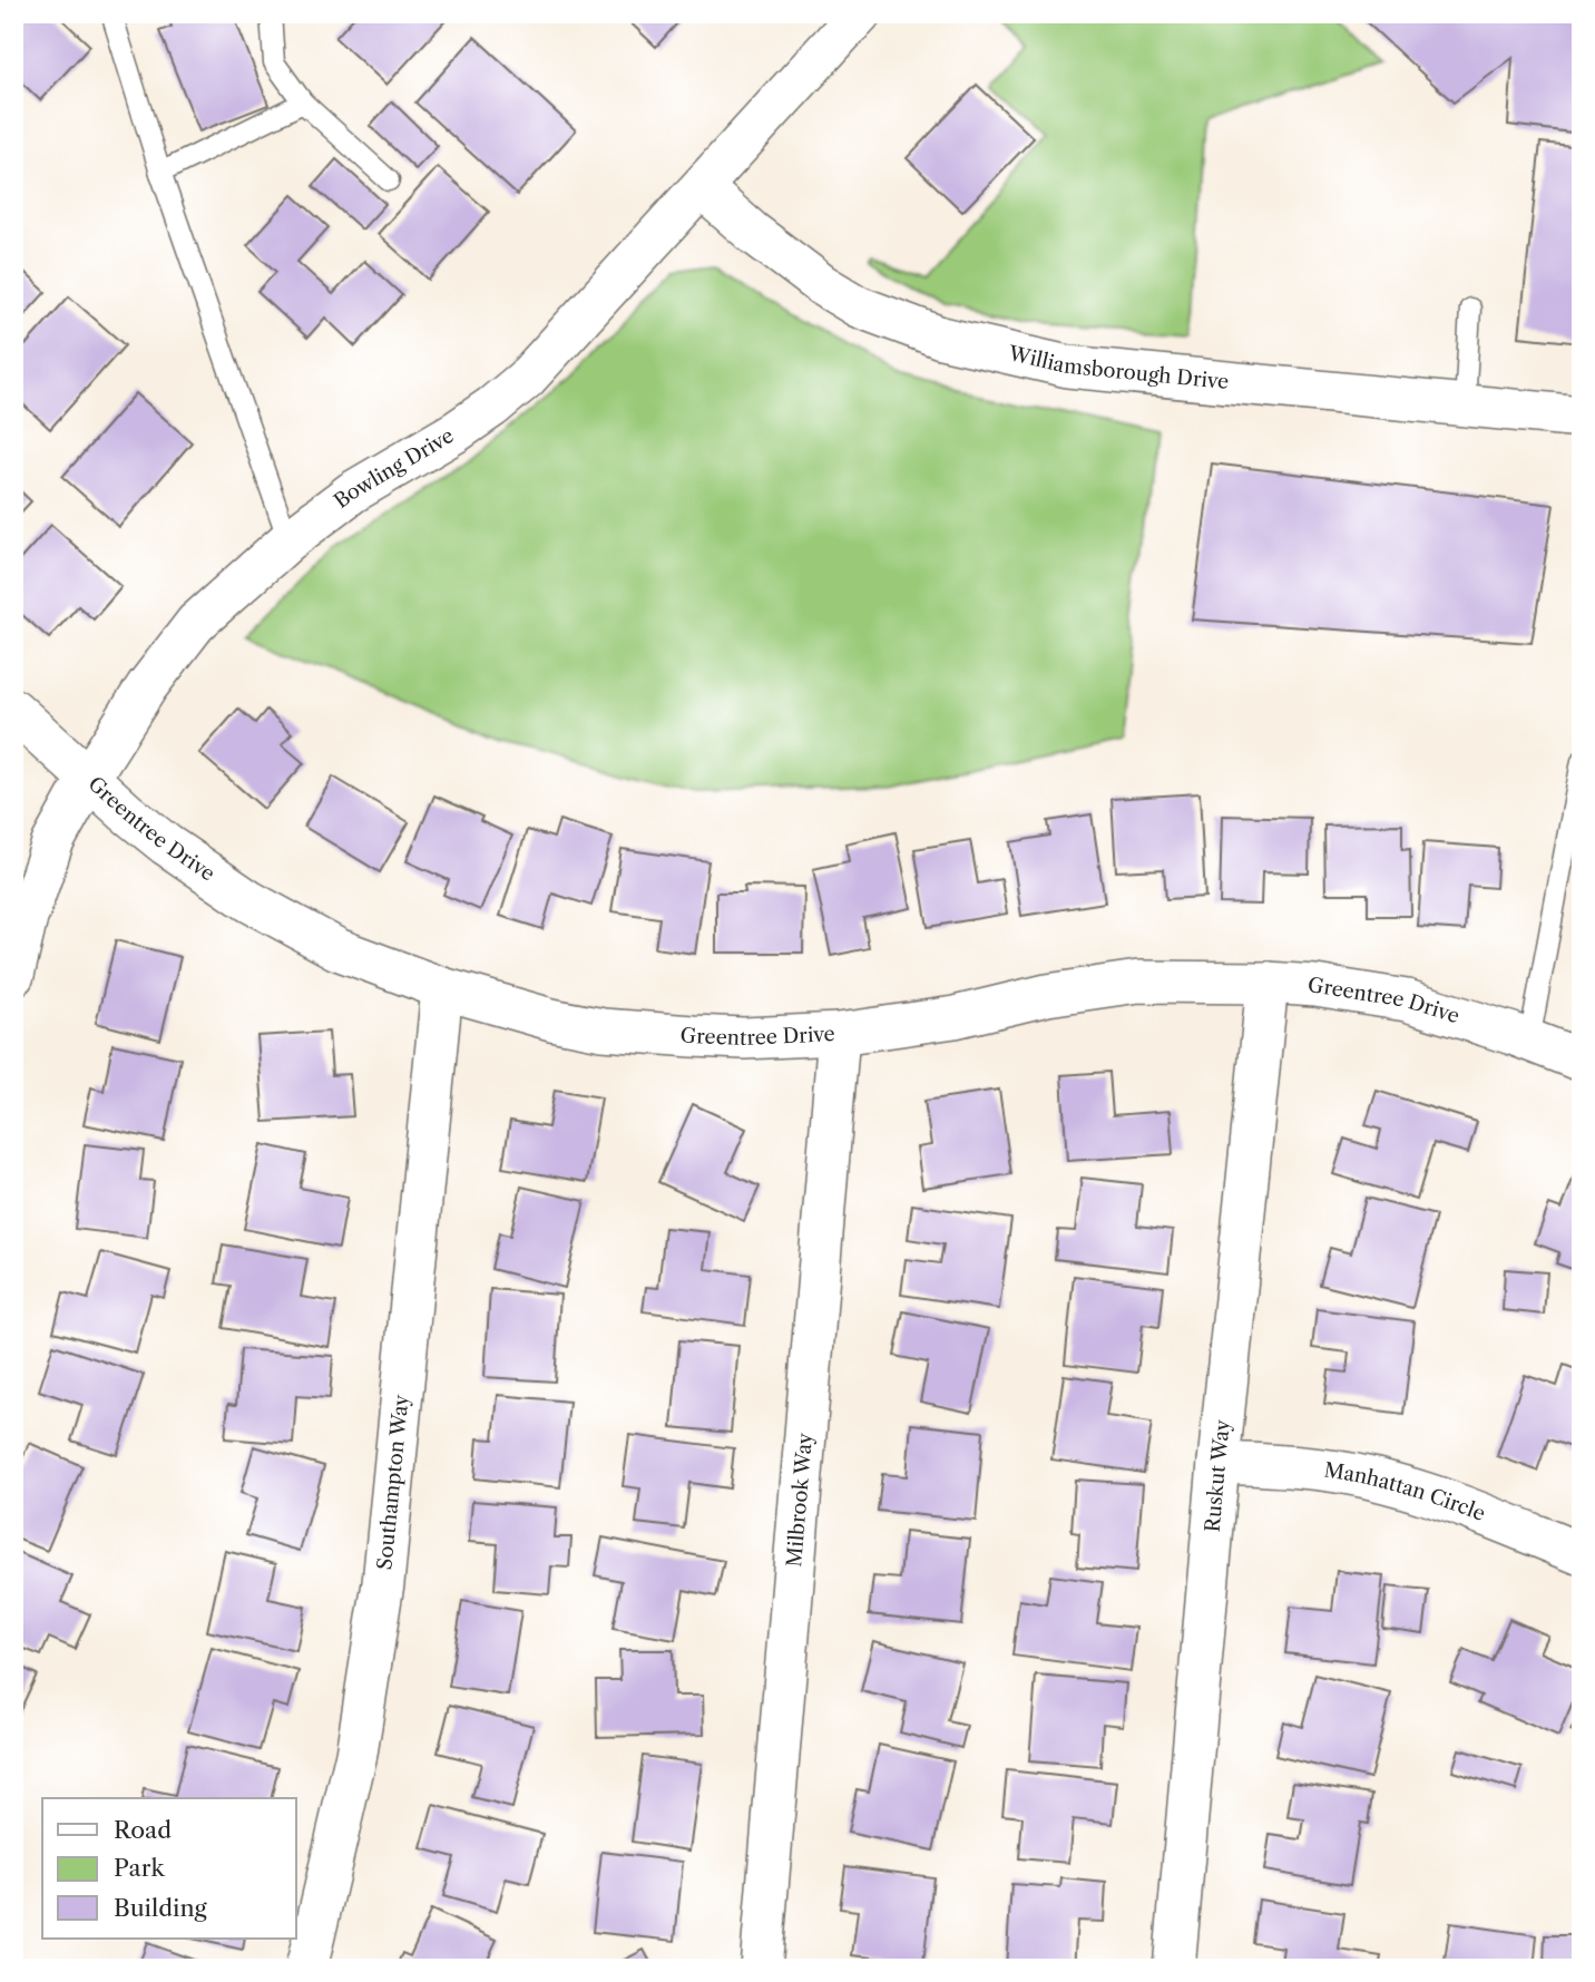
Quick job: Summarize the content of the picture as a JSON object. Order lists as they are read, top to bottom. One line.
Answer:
{"streets":{"street":["Williamsborough Drive","Bowling Drive","Greentree Drive","Ruskut Way","Southampton Way","Manhattan Circle","Milbrook Way"]},"crossings":[["Williamsborough Drive","Bowling Drive"],["Bowling Drive","Greentree Drive"],["Greentree Drive","Ruskut Way"],["Greentree Drive","Southampton Way"],["Greentree Drive","Milbrook Way"],["Ruskut Way","Manhattan Circle"]],"legend":["Road","Park","Building"]}
